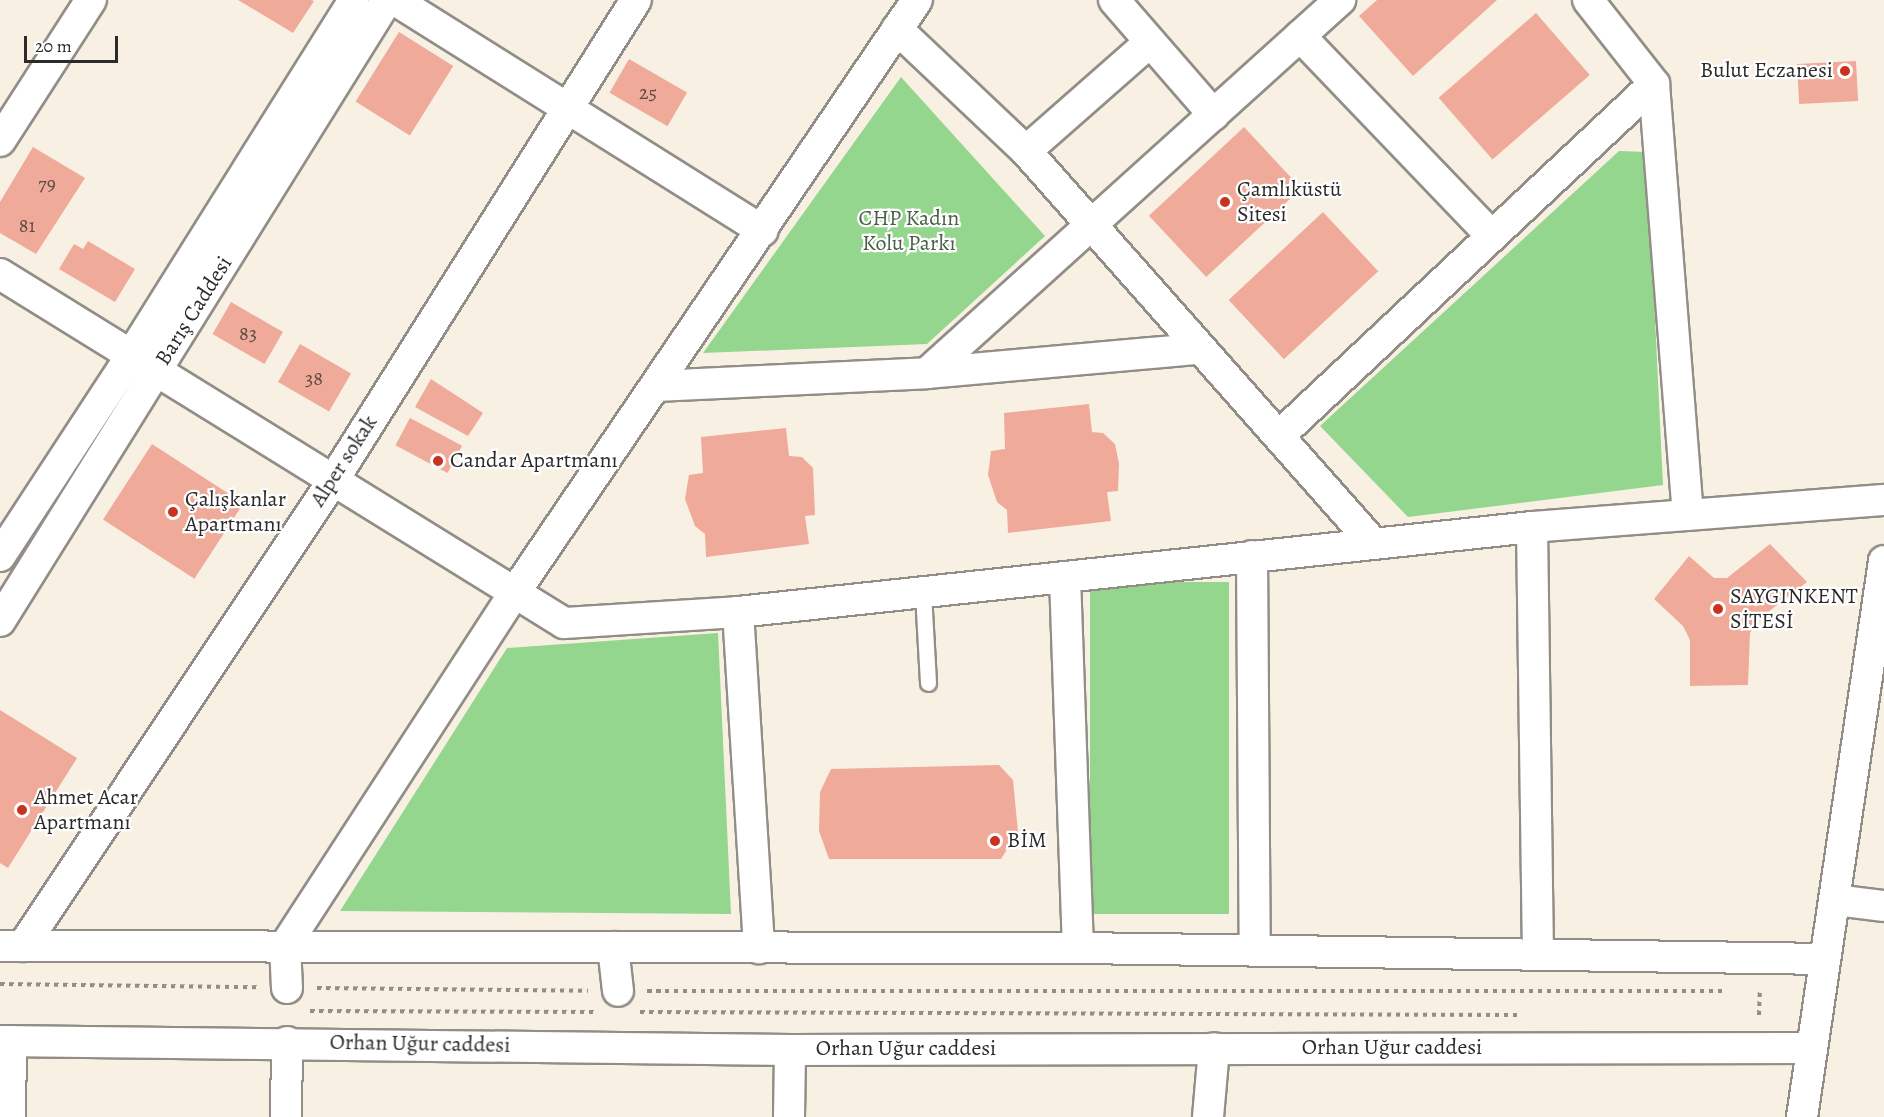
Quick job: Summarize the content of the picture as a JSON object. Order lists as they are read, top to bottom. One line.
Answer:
{"streets":{"street":["Barış Caddesi","Alper sokak","Orhan Uğur caddesi"]},"parks":["CHP Kadın Kolu Parkı"],"places":["Bulut Eczanesi","Çamlıküstü Sitesi","Candar Apartmanı","Çalışkanlar Apartmanı","SAYGINKENT SİTESİ","Ahmet Acar Apartmanı","BİM"],"house_numbers":["25","79","81","83","38"],"scale_bar":"20 m"}
